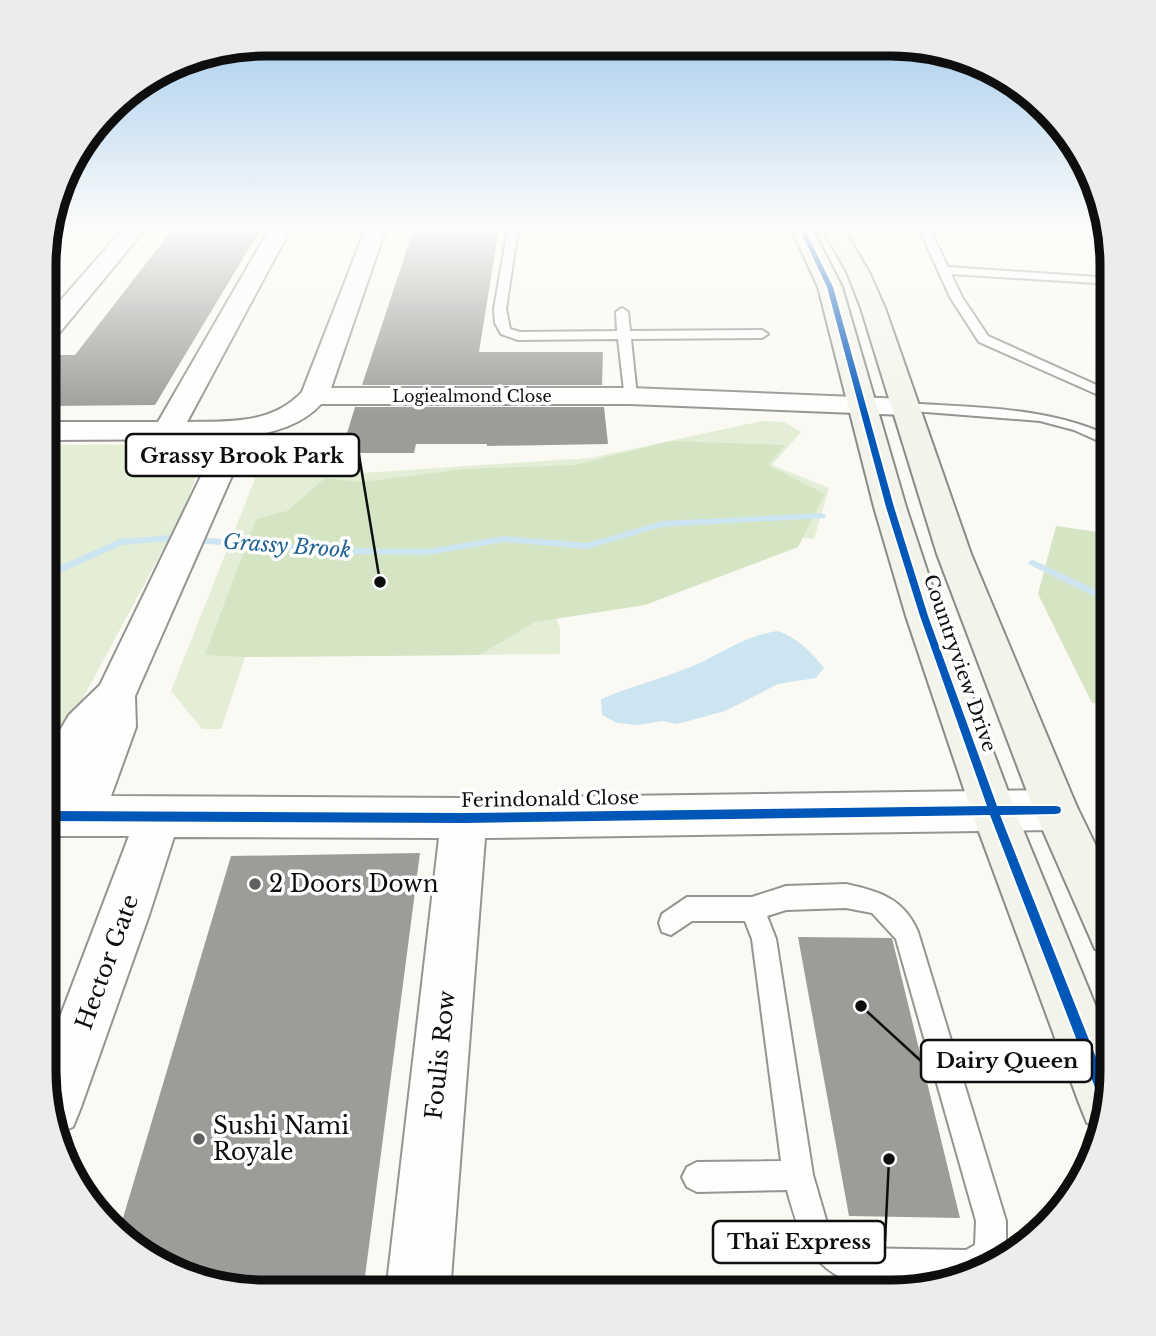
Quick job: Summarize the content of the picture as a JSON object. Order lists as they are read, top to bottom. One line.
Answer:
{"streets":{"street":["Logiealmond Close","Countryview Drive","Ferindonald Close","Hector Gate","Foulis Row"]},"crossings":[["Logiealmond Close","Countryview Drive"],["Countryview Drive","Ferindonald Close"],["Ferindonald Close","Hector Gate"],["Ferindonald Close","Foulis Row"]],"water":["Grassy Brook"],"places":["Grassy Brook Park","2 Doors Down","Dairy Queen","Sushi Nami Royale","Thaï Express"]}
